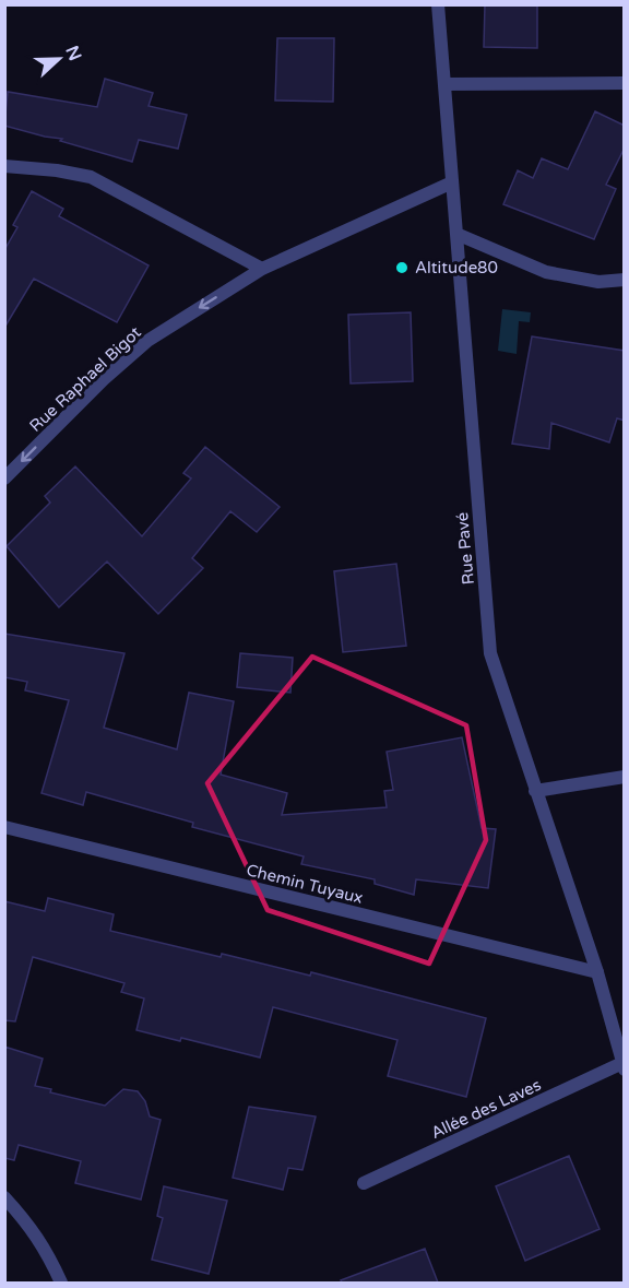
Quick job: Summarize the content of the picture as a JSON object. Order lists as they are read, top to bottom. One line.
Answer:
{"streets":{"street":["Rue Raphael Bigot","Rue Pavé","Chemin Tuyaux","Allée des Laves"]},"crossings":[["Rue Raphael Bigot","Rue Pavé"],["Rue Pavé","Chemin Tuyaux"],["Rue Pavé","Allée des Laves"]],"one_way":["Rue Raphael Bigot"],"places":["Altitude80"],"north":"right"}
